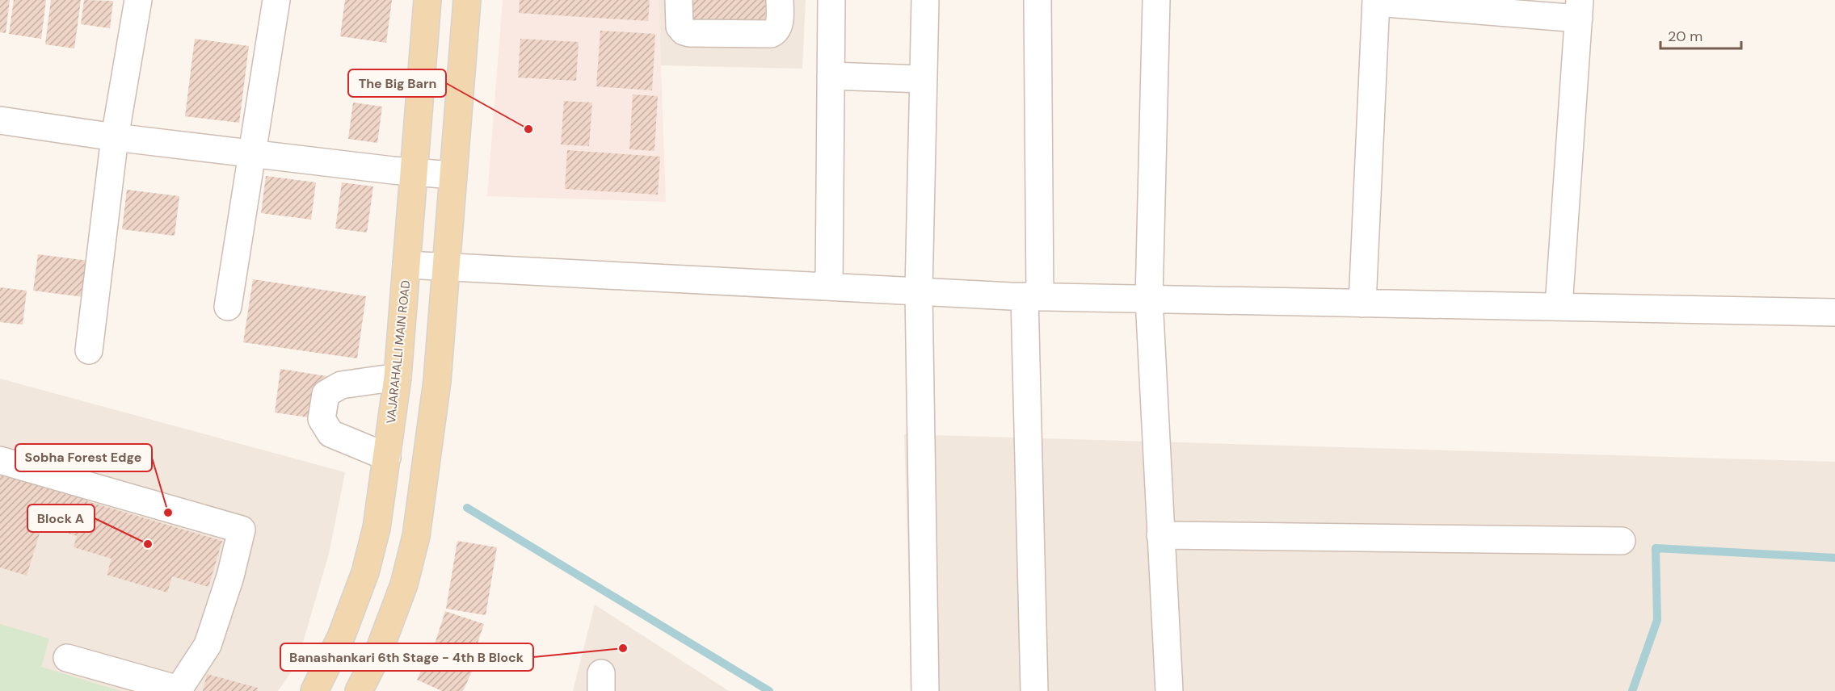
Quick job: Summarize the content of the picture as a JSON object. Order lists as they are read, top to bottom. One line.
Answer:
{"streets":{"main road":["VAJARAHALLI MAIN ROAD"]},"places":["The Big Barn","Sobha Forest Edge","Block A","Banashankari 6th Stage - 4th B Block"],"scale_bar":"20 m"}
